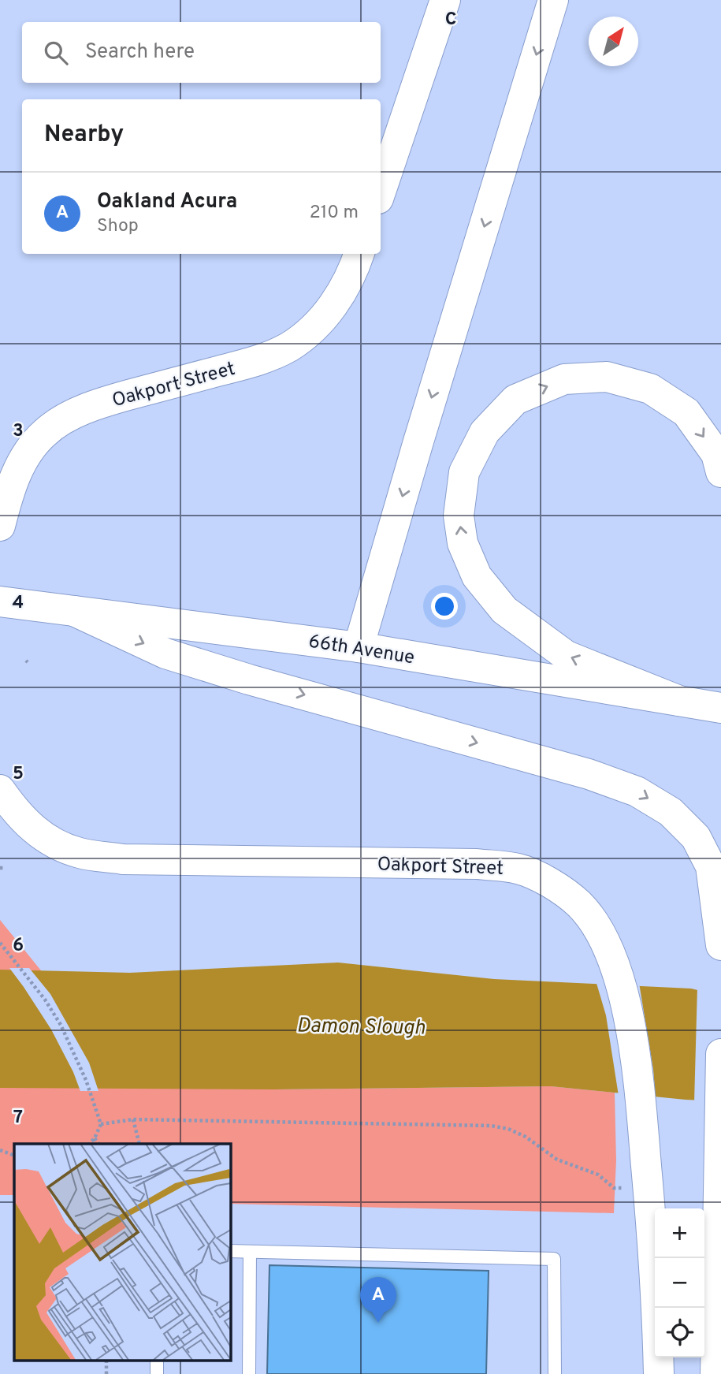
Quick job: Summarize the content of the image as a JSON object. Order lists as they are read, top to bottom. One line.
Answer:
{"streets":{"main road":["Oakport Street","66th Avenue"]},"water":["Damon Slough"],"north":"top right","page":{"search":"Search here","heading":"Nearby","list":[{"mark":"A","name":"Oakland Acura","note":"Shop","value":"210 m"}],"map_buttons":["+","−"],"pins":"A"},"grid":{"columns":["C"],"rows":["3","4","5","6","7"]}}
